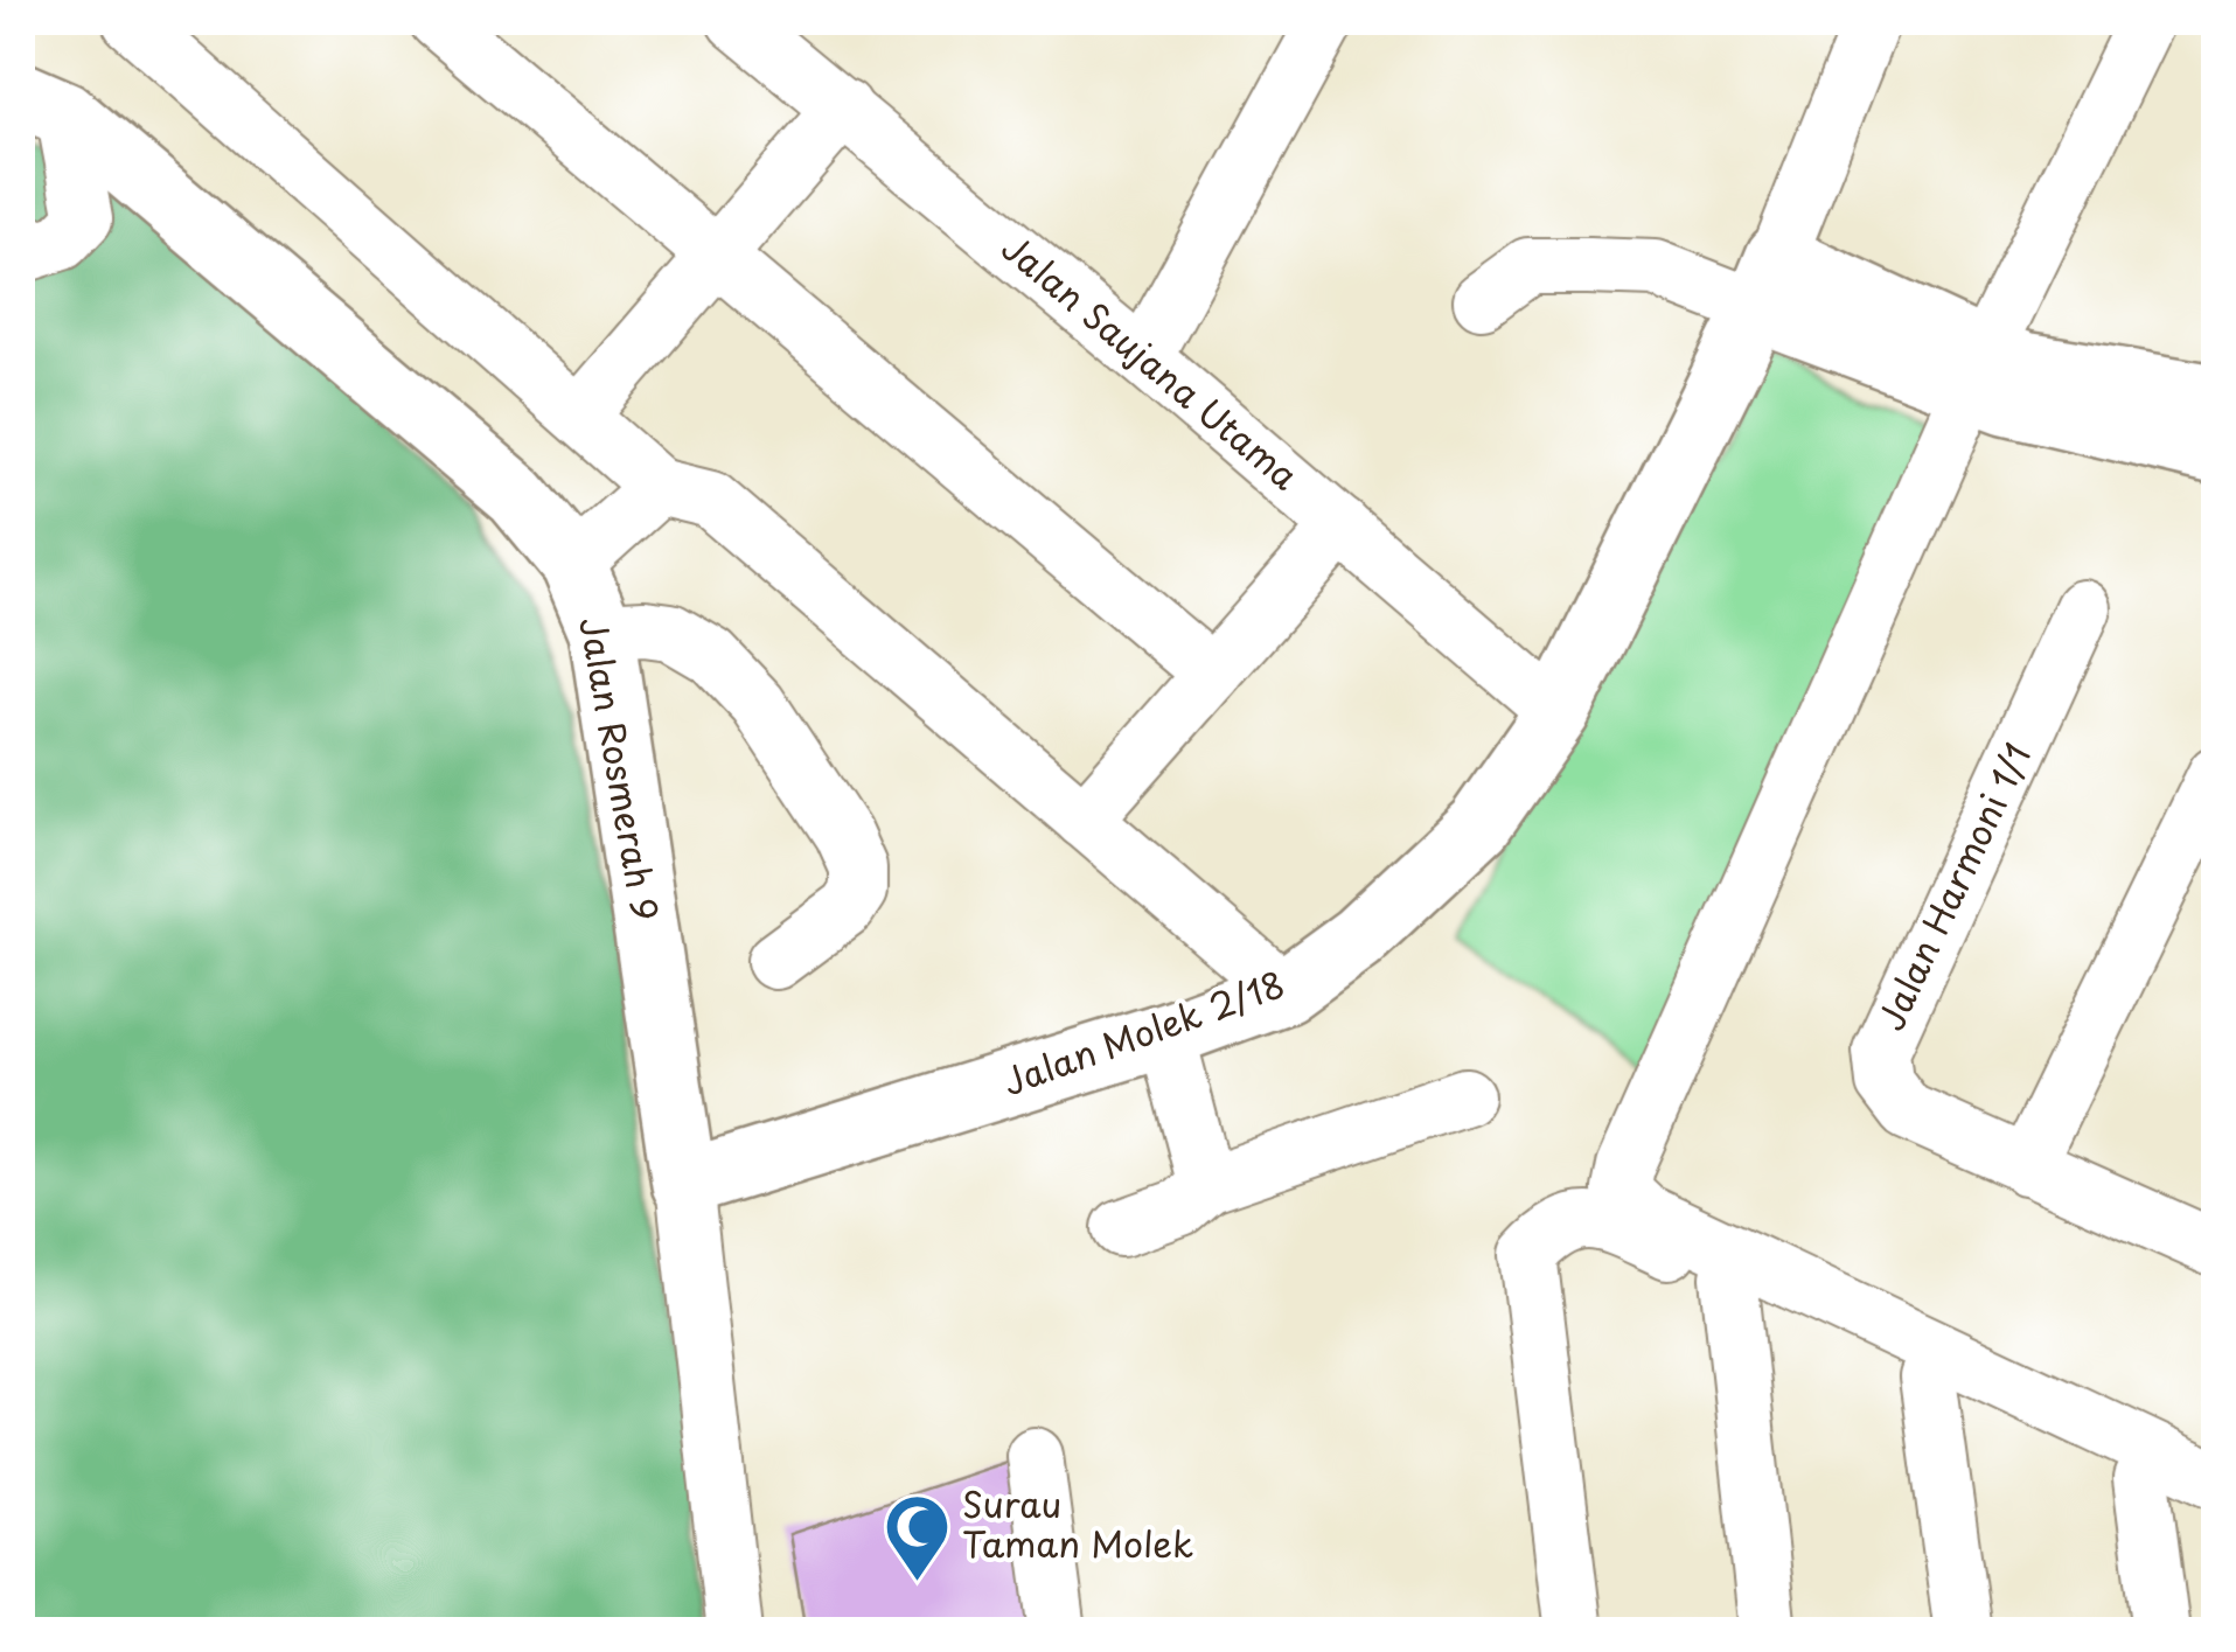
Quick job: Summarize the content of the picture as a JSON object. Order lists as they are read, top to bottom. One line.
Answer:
{"streets":{"main road":["Jalan Rosmerah 9","Jalan Molek 2/18"],"street":["Jalan Saujana Utama","Jalan Harmoni 1/1"]},"crossings":[["Jalan Saujana Utama","Jalan Molek 2/18"],["Jalan Rosmerah 9","Jalan Molek 2/18"]],"places":{"mosque":["Surau Taman Molek"]}}
